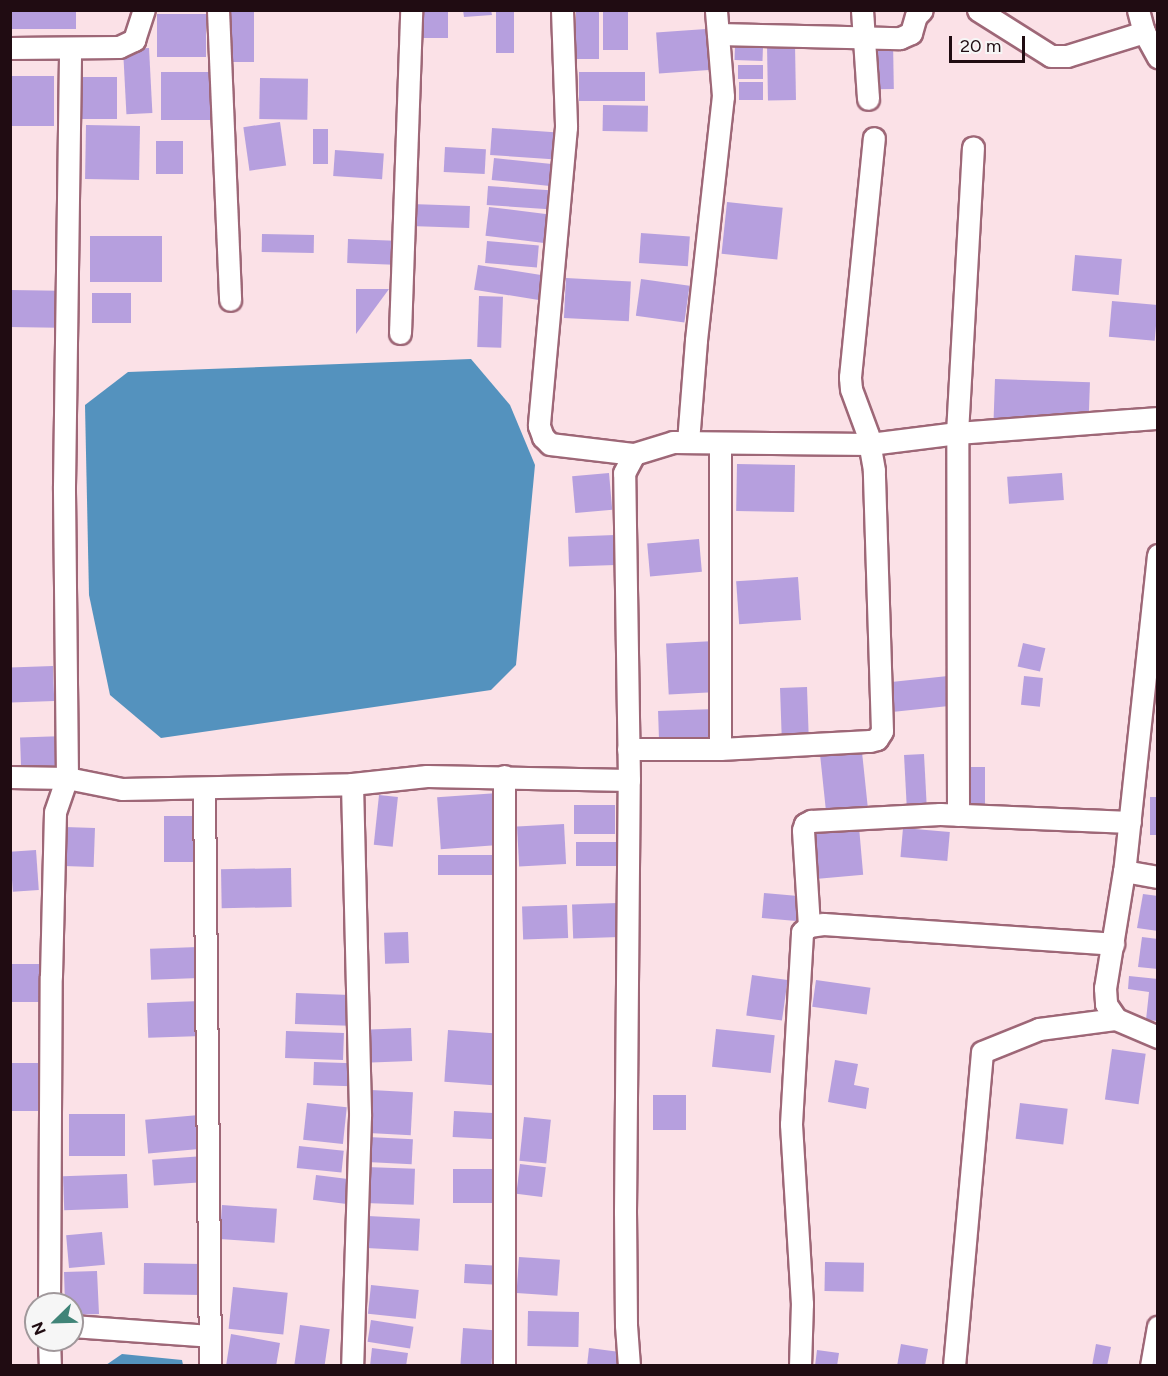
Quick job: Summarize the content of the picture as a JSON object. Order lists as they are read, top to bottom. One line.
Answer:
{"scale_bar":"20 m","north":"bottom left"}
